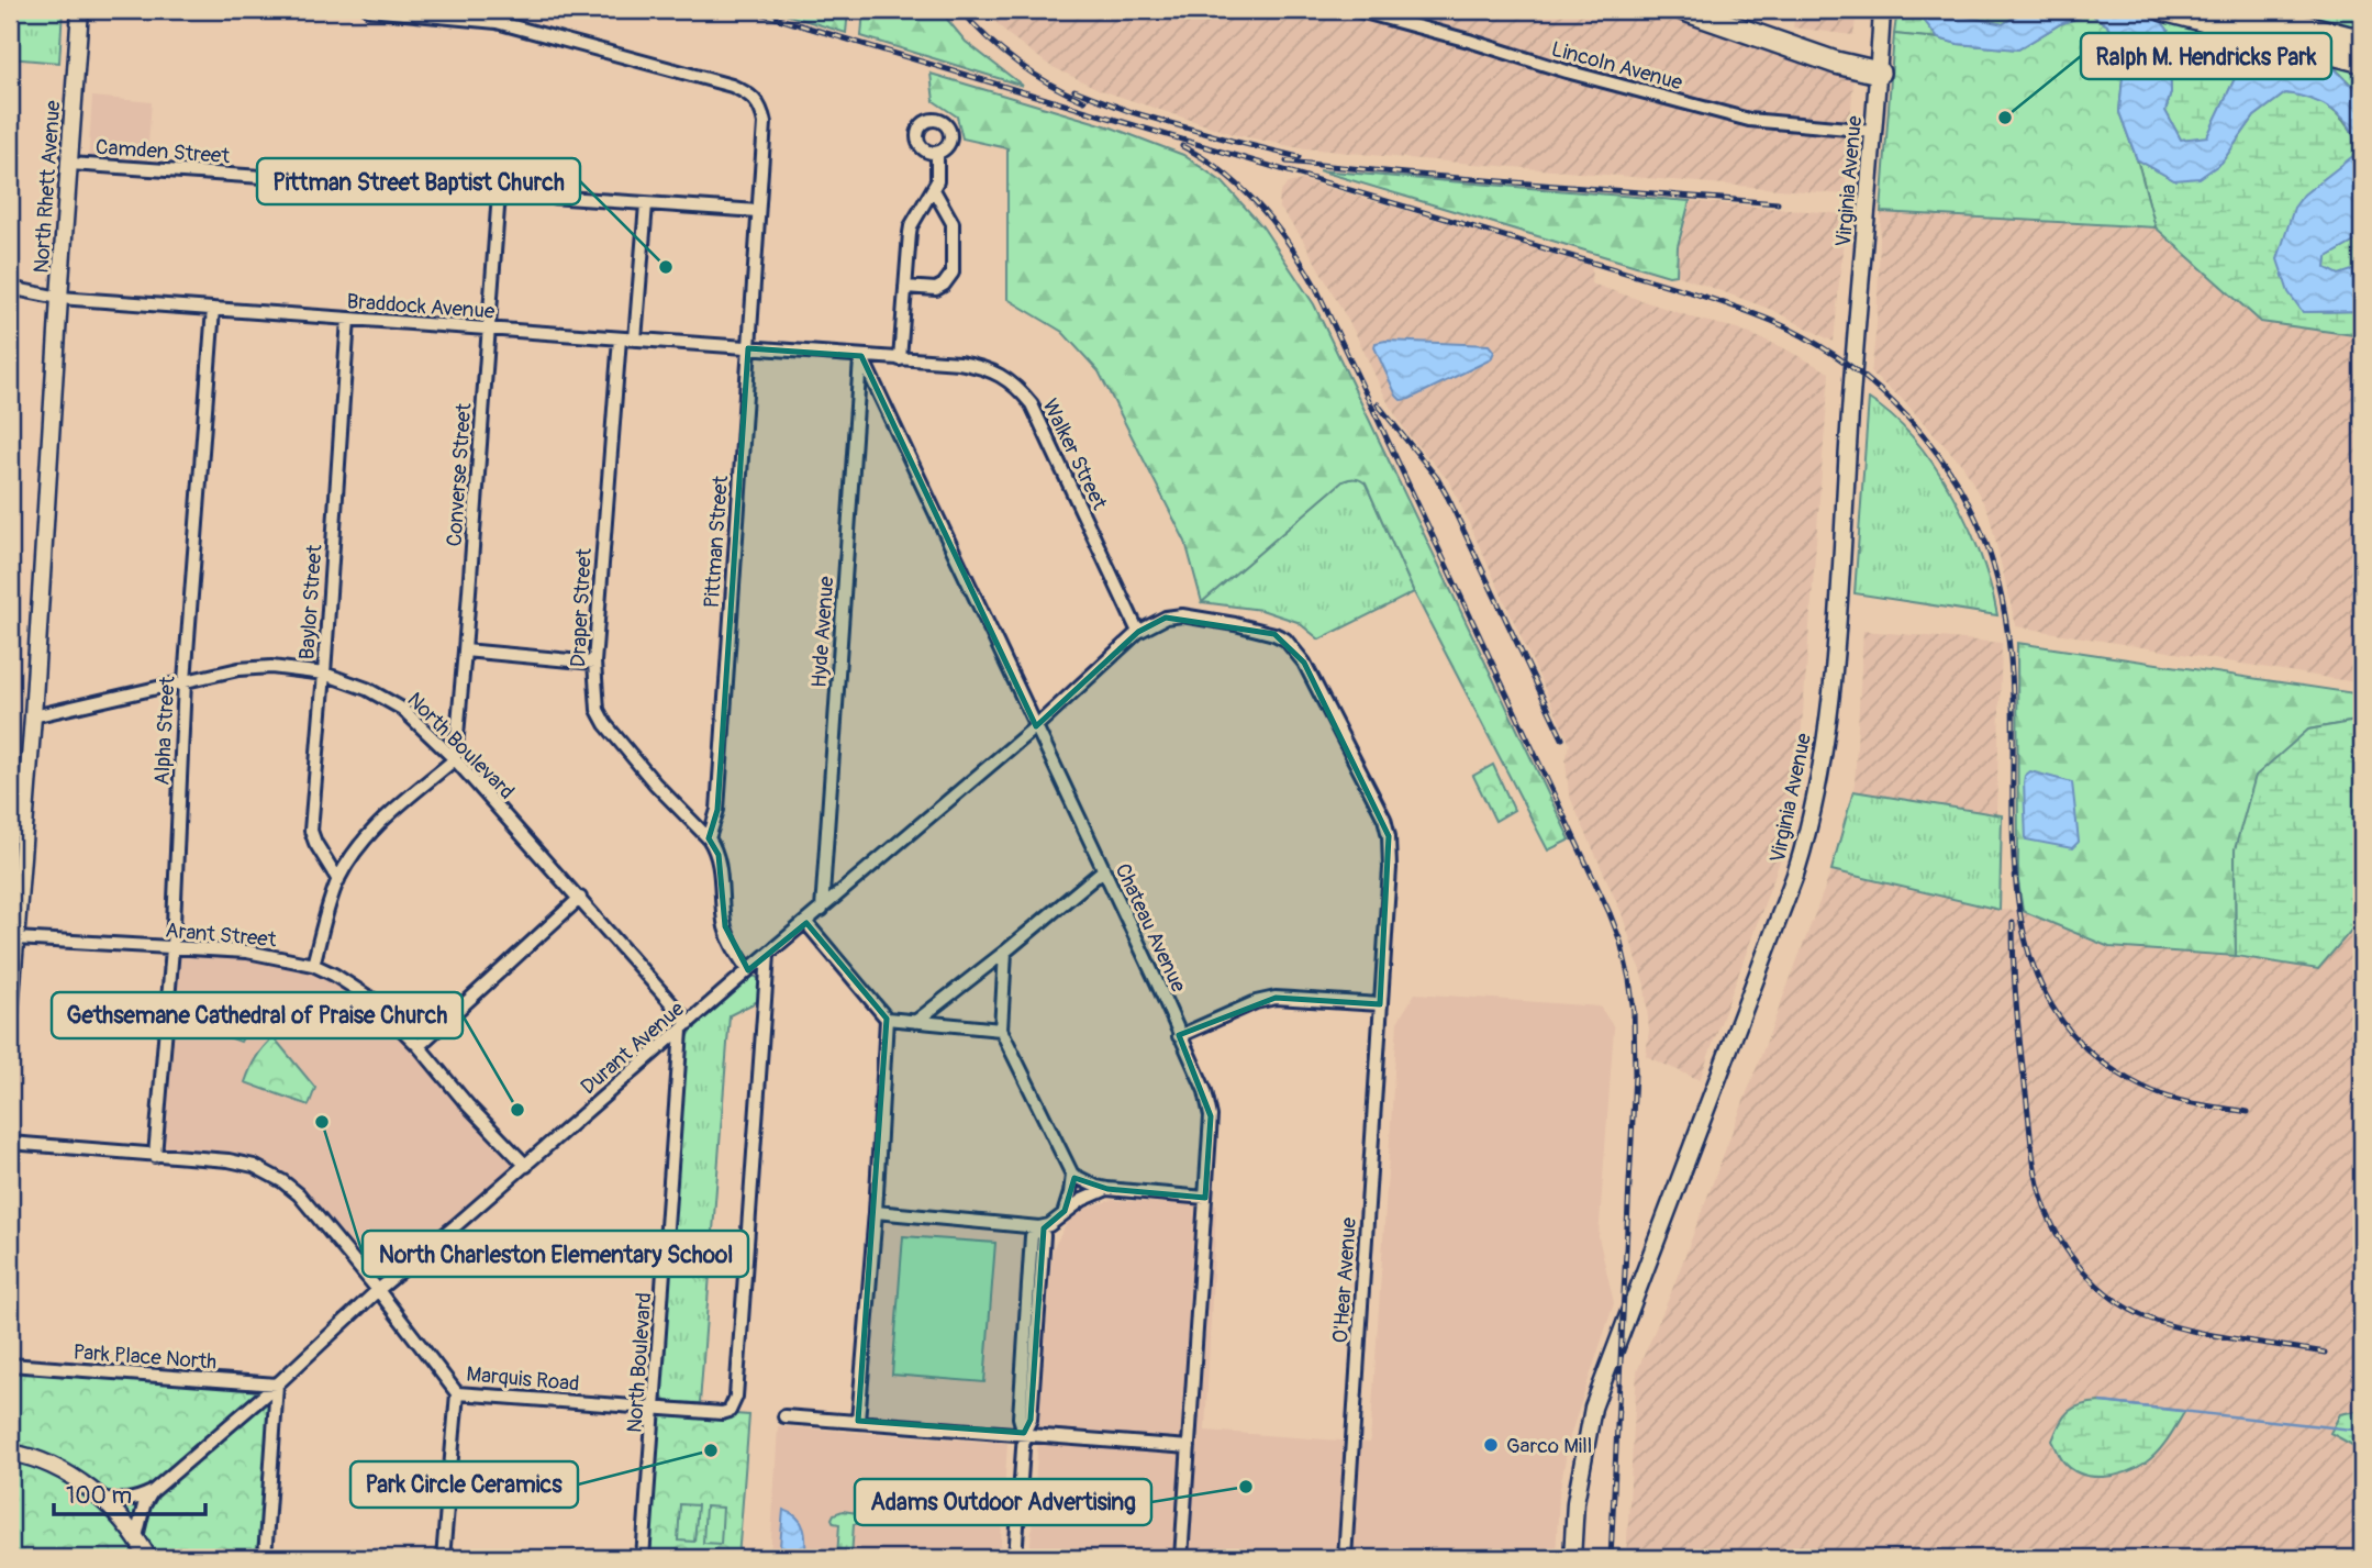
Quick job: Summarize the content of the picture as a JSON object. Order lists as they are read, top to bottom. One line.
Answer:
{"streets":{"main road":["Virginia Avenue","North Rhett Avenue"],"street":["Lincoln Avenue","Camden Street","Braddock Avenue","Walker Street","Converse Street","Pittman Street","Baylor Street","Draper Street","Hyde Avenue","Alpha Street","North Boulevard","Chateau Avenue","Arant Street","Durant Avenue","O'Hear Avenue","Park Place North","Marquis Road"]},"crossings":[["Lincoln Avenue","Virginia Avenue"],["Camden Street","North Rhett Avenue"],["Camden Street","Converse Street"],["Camden Street","Pittman Street"],["North Rhett Avenue","Braddock Avenue"],["North Rhett Avenue","North Boulevard"],["North Rhett Avenue","Arant Street"],["Braddock Avenue","Walker Street"],["Braddock Avenue","Converse Street"],["Braddock Avenue","Pittman Street"],["Braddock Avenue","Baylor Street"],["Braddock Avenue","Draper Street"],["Braddock Avenue","Alpha Street"],["Walker Street","Hyde Avenue"],["Walker Street","Chateau Avenue"],["Walker Street","Durant Avenue"],["Walker Street","O'Hear Avenue"],["Converse Street","North Boulevard"],["Pittman Street","Draper Street"],["Baylor Street","North Boulevard"],["Hyde Avenue","Chateau Avenue"],["Hyde Avenue","Durant Avenue"],["Alpha Street","North Boulevard"],["Alpha Street","Arant Street"],["Alpha Street","Marquis Road"],["North Boulevard","Durant Avenue"],["North Boulevard","Marquis Road"],["Chateau Avenue","Durant Avenue"],["Arant Street","Durant Avenue"],["Durant Avenue","O'Hear Avenue"],["Durant Avenue","Park Place North"],["Durant Avenue","Marquis Road"]],"places":["Ralph M. Hendricks Park","Pittman Street Baptist Church","Gethsemane Cathedral of Praise Church","North Charleston Elementary School","Garco Mill","Park Circle Ceramics","Adams Outdoor Advertising"],"scale_bar":"100 m"}
